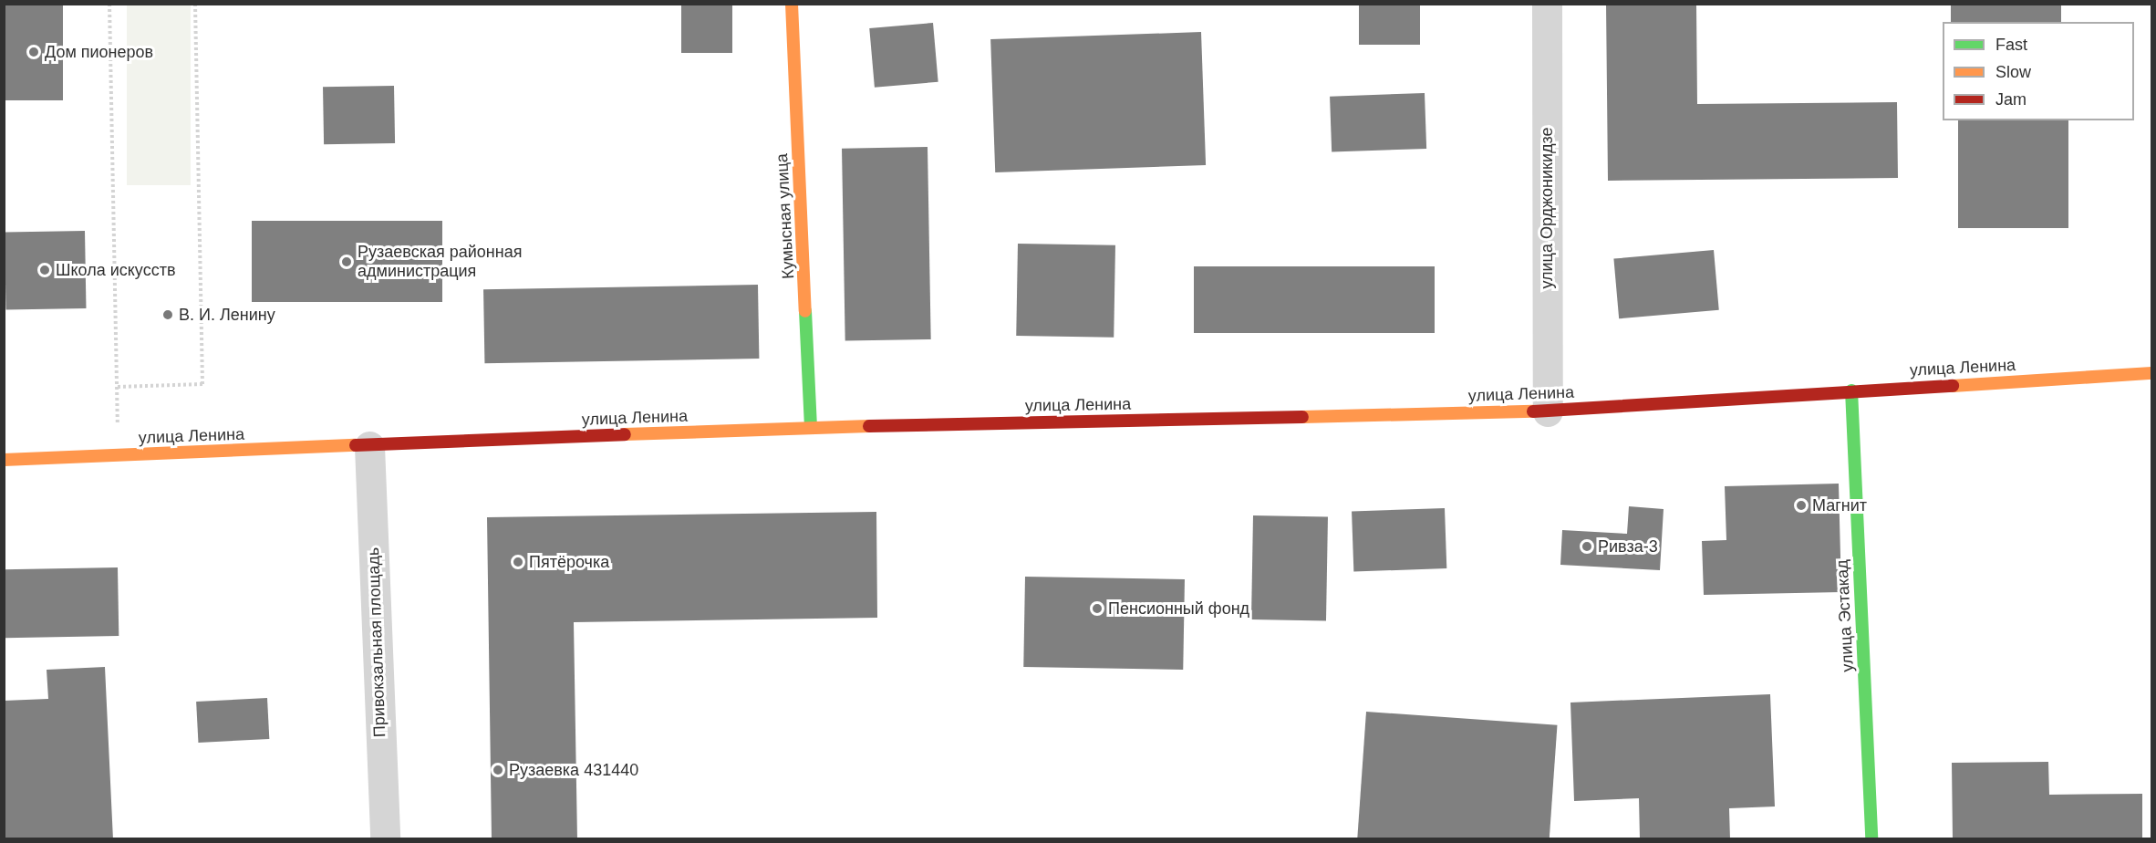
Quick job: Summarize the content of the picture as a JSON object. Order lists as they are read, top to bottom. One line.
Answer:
{"streets":{"street":["улица Орджоникидзе","Кумысная улица","улица Ленина","улица Эстакад","Привокзальная площадь"]},"crossings":[["улица Орджоникидзе","улица Ленина"],["Кумысная улица","улица Ленина"],["улица Ленина","улица Эстакад"],["улица Ленина","Привокзальная площадь"]],"places":["Дом пионеров","Рузаевская районная администрация","Школа искусств","В. И. Ленину","Магнит","Ривза-3","Пятёрочка","Пенсионный фонд","Рузаевка 431440"],"legend":["Fast","Slow","Jam"]}
